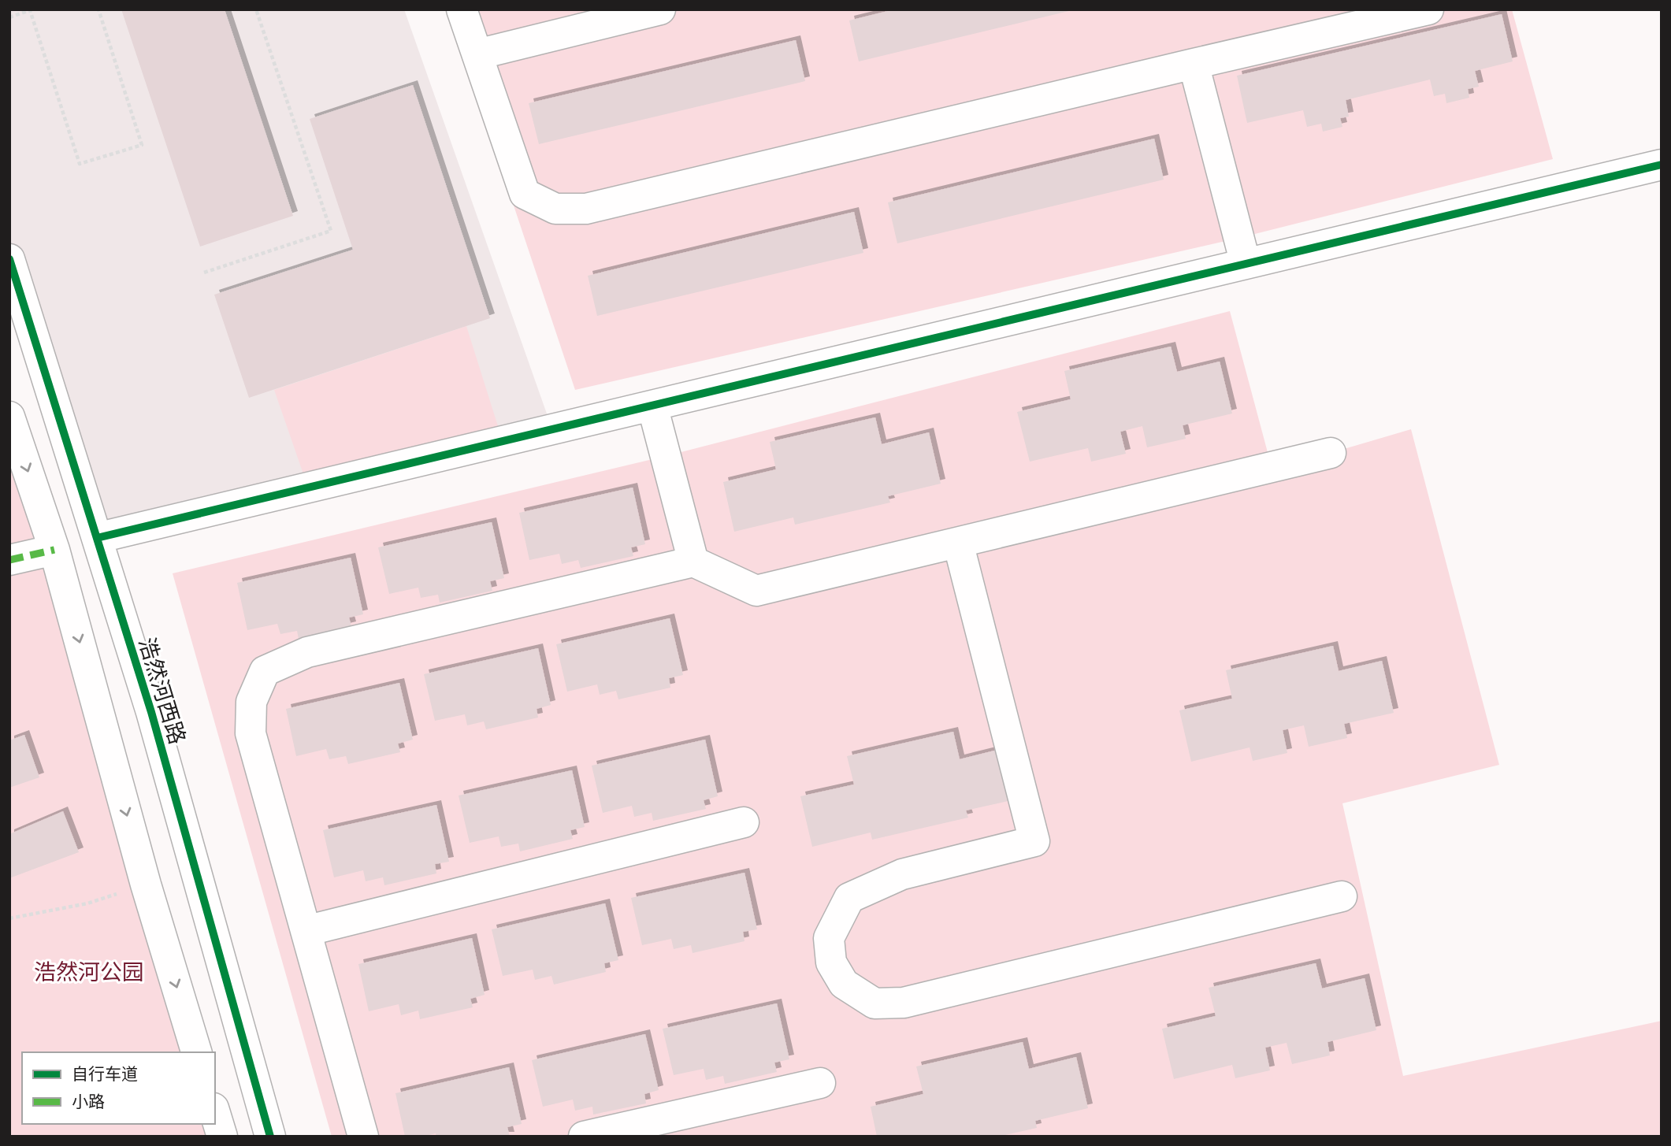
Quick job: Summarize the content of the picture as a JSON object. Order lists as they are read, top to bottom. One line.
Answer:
{"streets":{"street":["浩然河西路"]},"parks":["浩然河公园"],"legend":["自行车道","小路"]}
